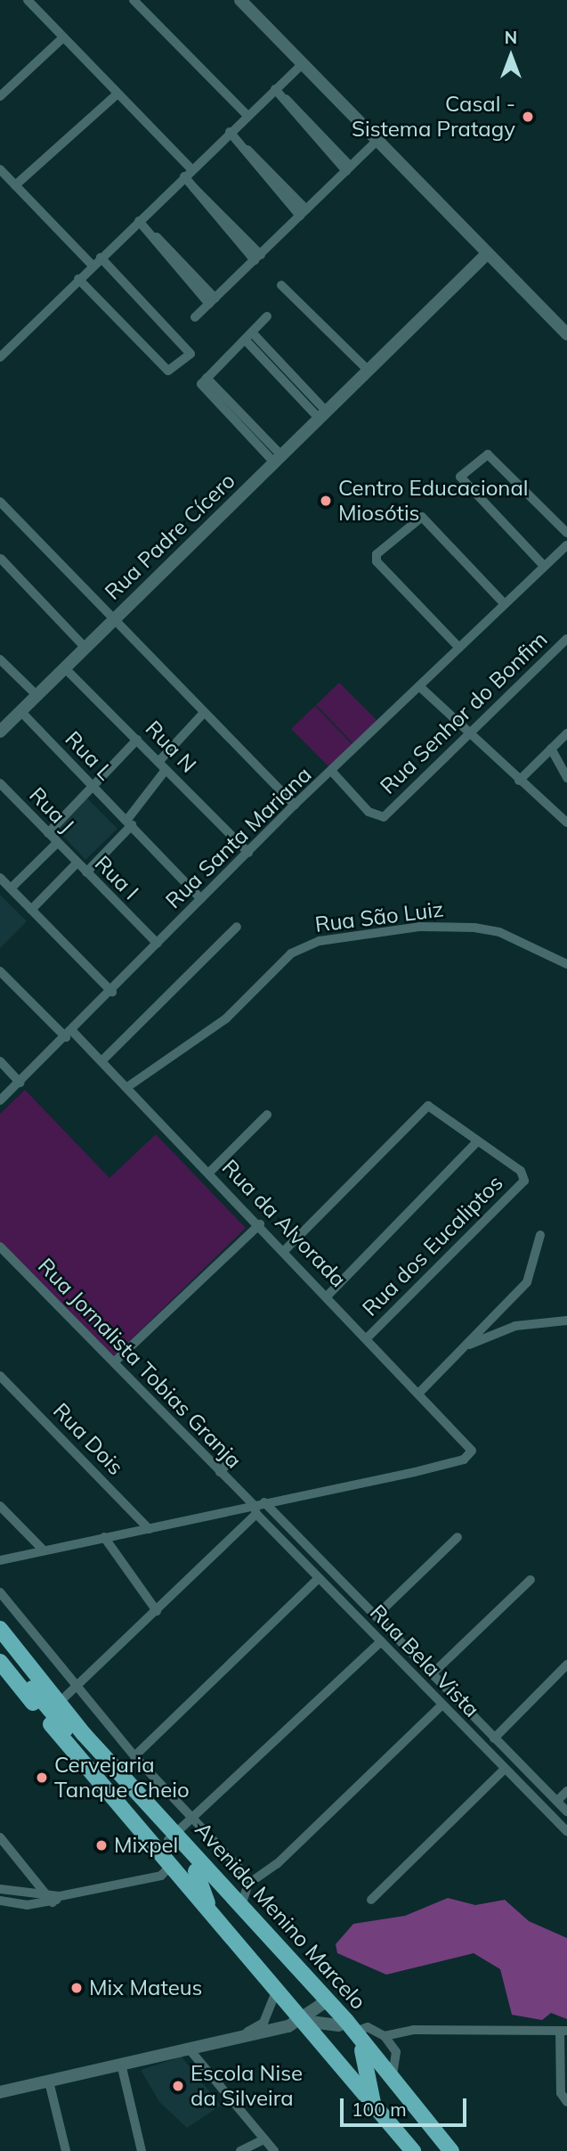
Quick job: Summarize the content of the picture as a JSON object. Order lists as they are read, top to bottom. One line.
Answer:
{"streets":{"main road":["Avenida Menino Marcelo"],"street":["Rua Padre Cícero","Rua Senhor do Bonfim","Rua N","Rua L","Rua J","Rua Santa Mariana","Rua I","Rua São Luiz","Rua da Alvorada","Rua dos Eucaliptos","Rua Jornalista Tobias Granja","Rua Dois","Rua Bela Vista"]},"crossings":[["Rua Padre Cícero","Rua N"],["Rua Padre Cícero","Rua L"],["Rua Senhor do Bonfim","Rua Santa Mariana"],["Rua N","Rua Santa Mariana"],["Rua L","Rua Santa Mariana"],["Rua J","Rua I"],["Rua Santa Mariana","Rua I"],["Rua Santa Mariana","Rua da Alvorada"],["Rua São Luiz","Rua da Alvorada"],["Rua da Alvorada","Rua dos Eucaliptos"],["Rua Jornalista Tobias Granja","Rua Bela Vista"]],"places":["Casal - Sistema Pratagy","Centro Educacional Miosótis","Cervejaria Tanque Cheio","Mixpel","Mix Mateus","Escola Nise da Silveira"],"scale_bar":"100 m","north":"top"}
